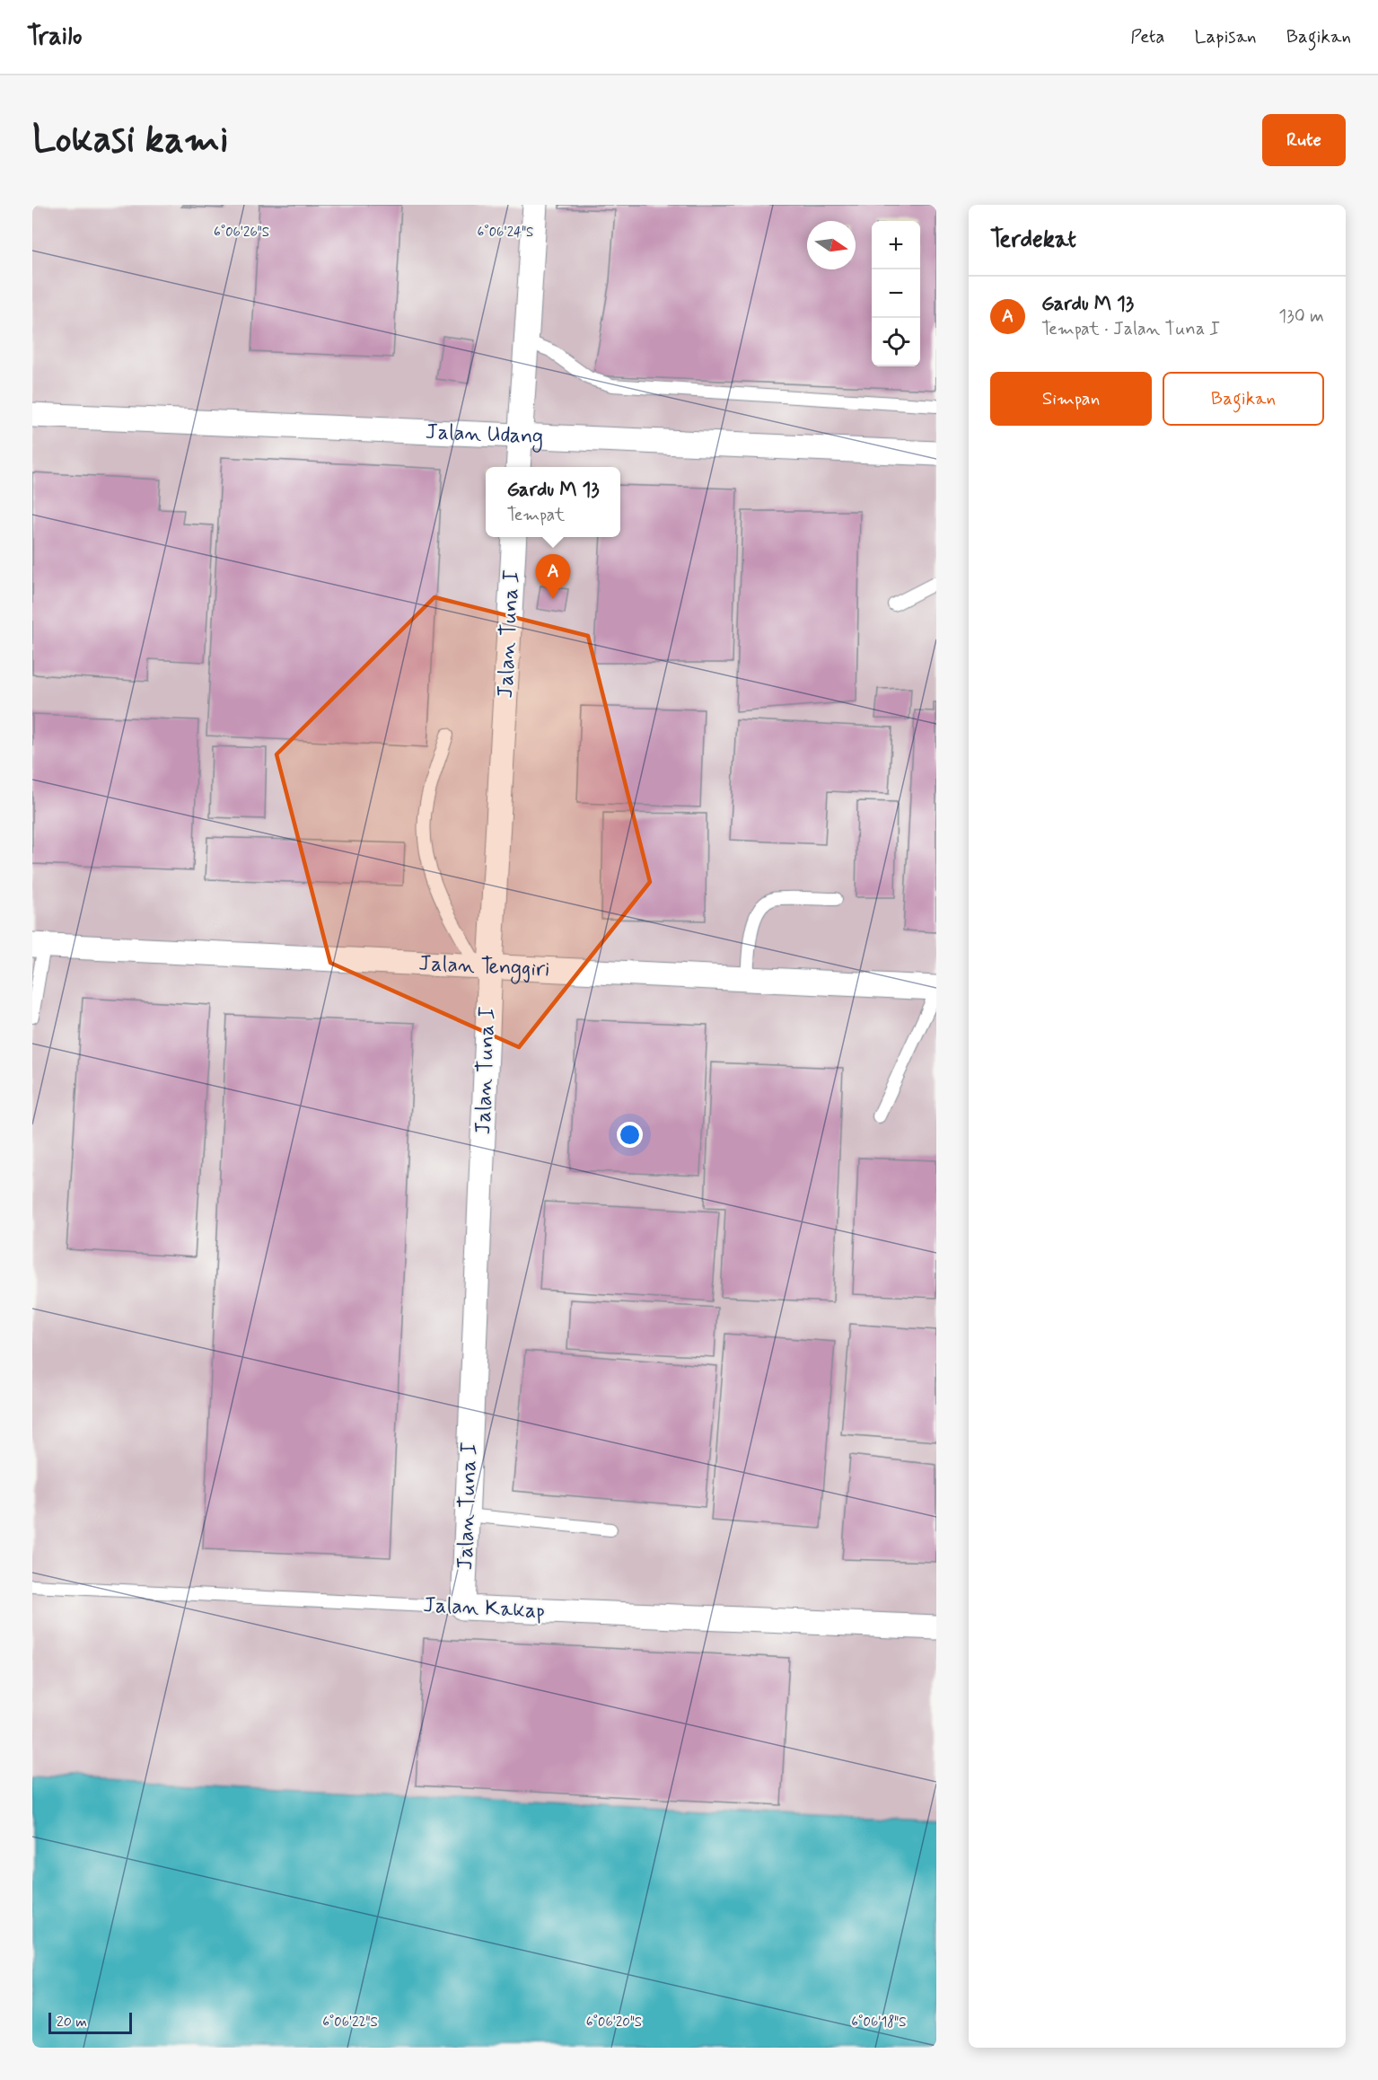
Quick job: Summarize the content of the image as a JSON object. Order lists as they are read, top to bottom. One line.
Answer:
{"streets":{"street":["Jalan Udang","Jalan Tuna I","Jalan Tenggiri","Jalan Kakap"]},"crossings":[["Jalan Tuna I","Jalan Tenggiri"],["Jalan Tuna I","Jalan Kakap"]],"scale_bar":"20 m","north":"right","page":{"header":"Trailo","nav":["Peta","Lapisan","Bagikan"],"buttons":["Rute",["Simpan","Bagikan"]],"title":"Lokasi kami","heading":"Terdekat","map_buttons":["+","−"],"list":[{"mark":"A","name":"Gardu M 13","note":"Tempat · Jalan Tuna I","value":"130 m"}],"popup":["Gardu M 13","Tempat"],"pins":"A","scale":"20 m"},"coordinates":["6°06'26\"S","6°06'24\"S","6°06'22\"S","6°06'20\"S","6°06'18\"S"]}
